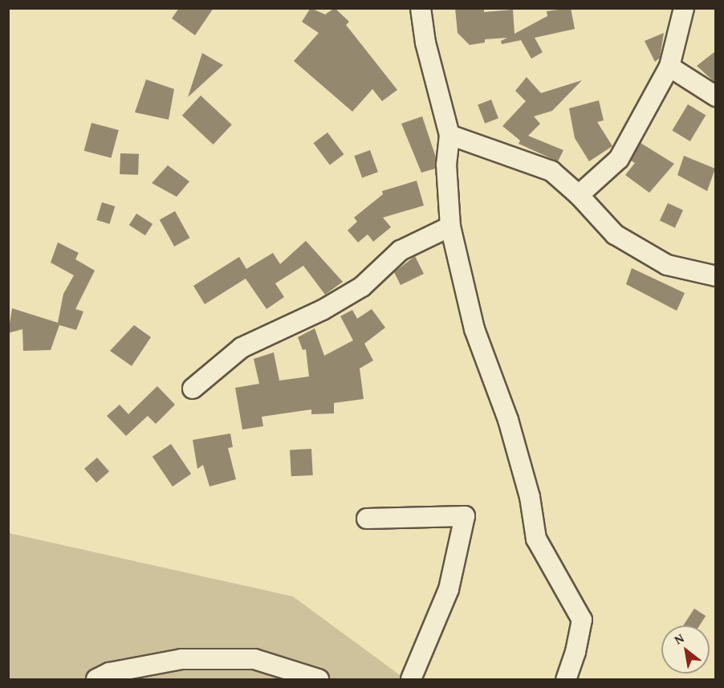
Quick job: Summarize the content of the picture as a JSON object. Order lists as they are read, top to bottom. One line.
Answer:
{"north":"top left"}
